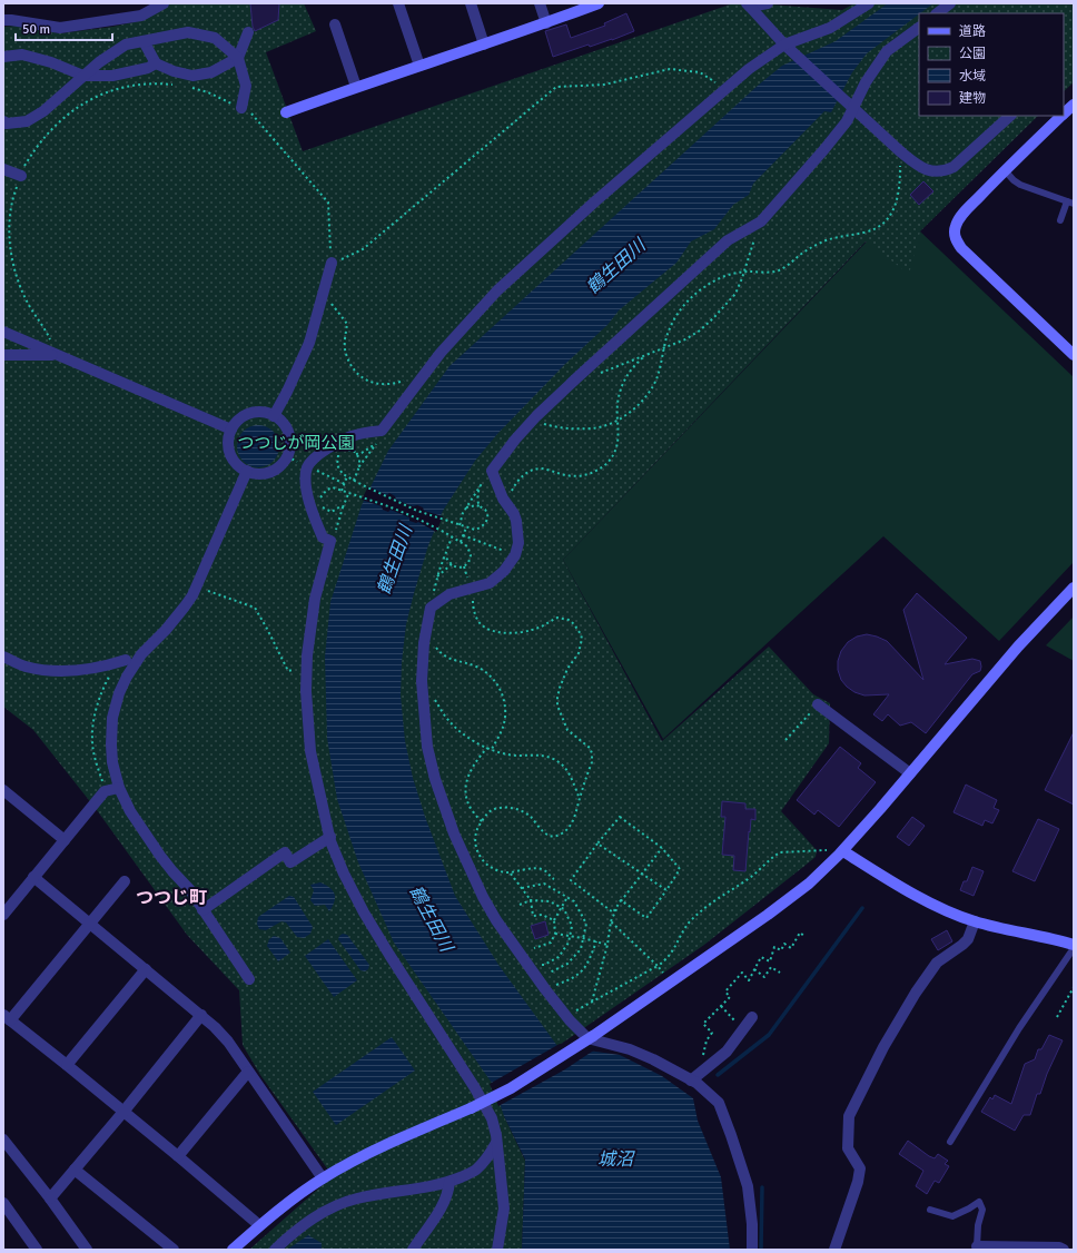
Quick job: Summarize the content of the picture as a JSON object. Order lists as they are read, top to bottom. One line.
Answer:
{"districts":["つつじ町"],"water":["鶴生田川","城沼"],"parks":["つつじが岡公園"],"legend":["道路","公園","水域","建物"],"scale_bar":"50 m"}
